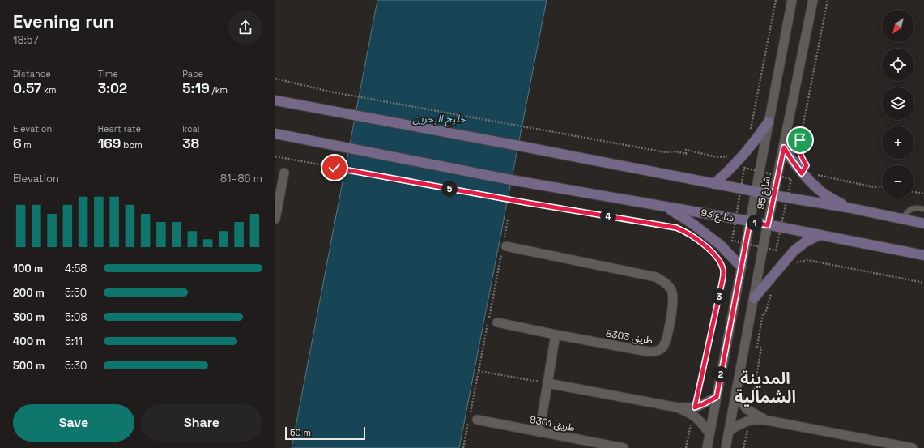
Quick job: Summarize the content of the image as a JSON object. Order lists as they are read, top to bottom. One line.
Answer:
{"streets":{"street":["شارع 95","شارع 93","طريق 8303","طريق 8301"]},"crossings":[["شارع 95","شارع 93"]],"districts":["المدينة الشمالية"],"water":["خليج البحرين"],"scale_bar":"50 m","north":"bottom left","page":{"heading":["Evening run","18:57"],"map_buttons":["+","−"],"stats":[["Distance","0.57 km"],["Time","3:02"],["Pace","5:19 /km"],["Elevation","6 m"],["Heart rate","169 bpm"],["kcal","38"]],"chart":["Elevation","81–86 m"],"pins":["5","4","1","3","2"],"list":[{"name":"100 m","note":"4:58"},{"name":"200 m","note":"5:50"},{"name":"300 m","note":"5:08"},{"name":"400 m","note":"5:11"},{"name":"500 m","note":"5:30"}],"buttons":["Save","Share"],"scale":"50 m"}}
